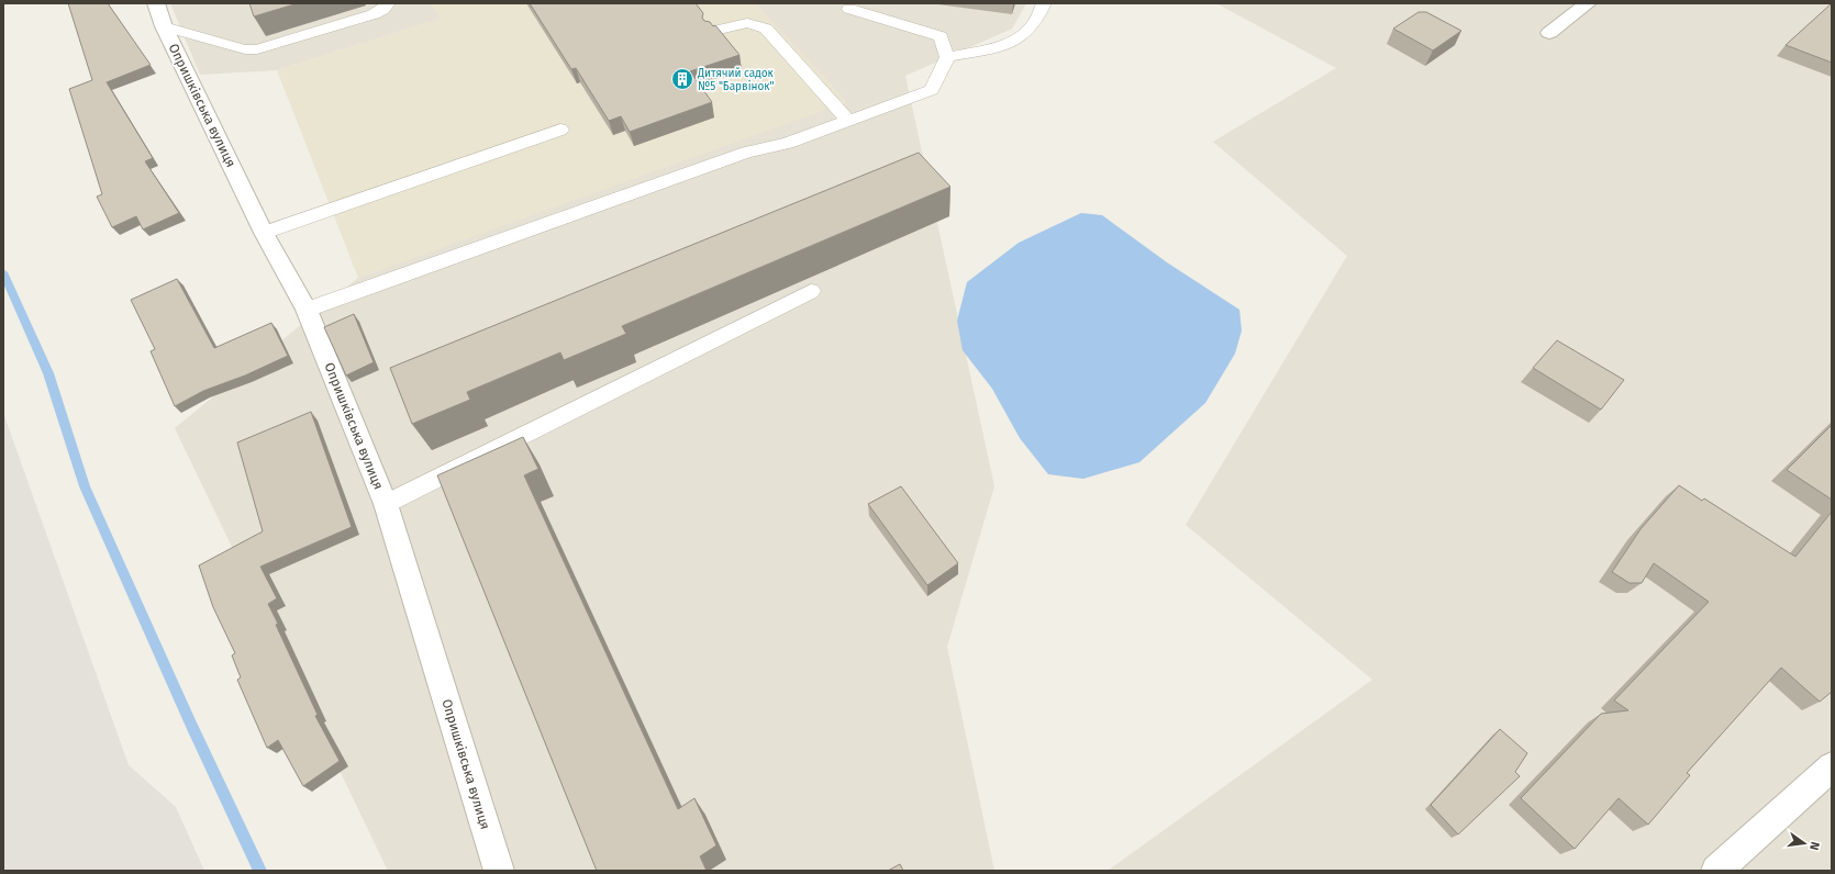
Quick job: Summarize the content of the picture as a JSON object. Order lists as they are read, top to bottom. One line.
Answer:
{"streets":{"street":["Опришківська вулиця"]},"places":{"building":["Дитячий садок №5 \"Барвінок\""]},"north":"right"}
